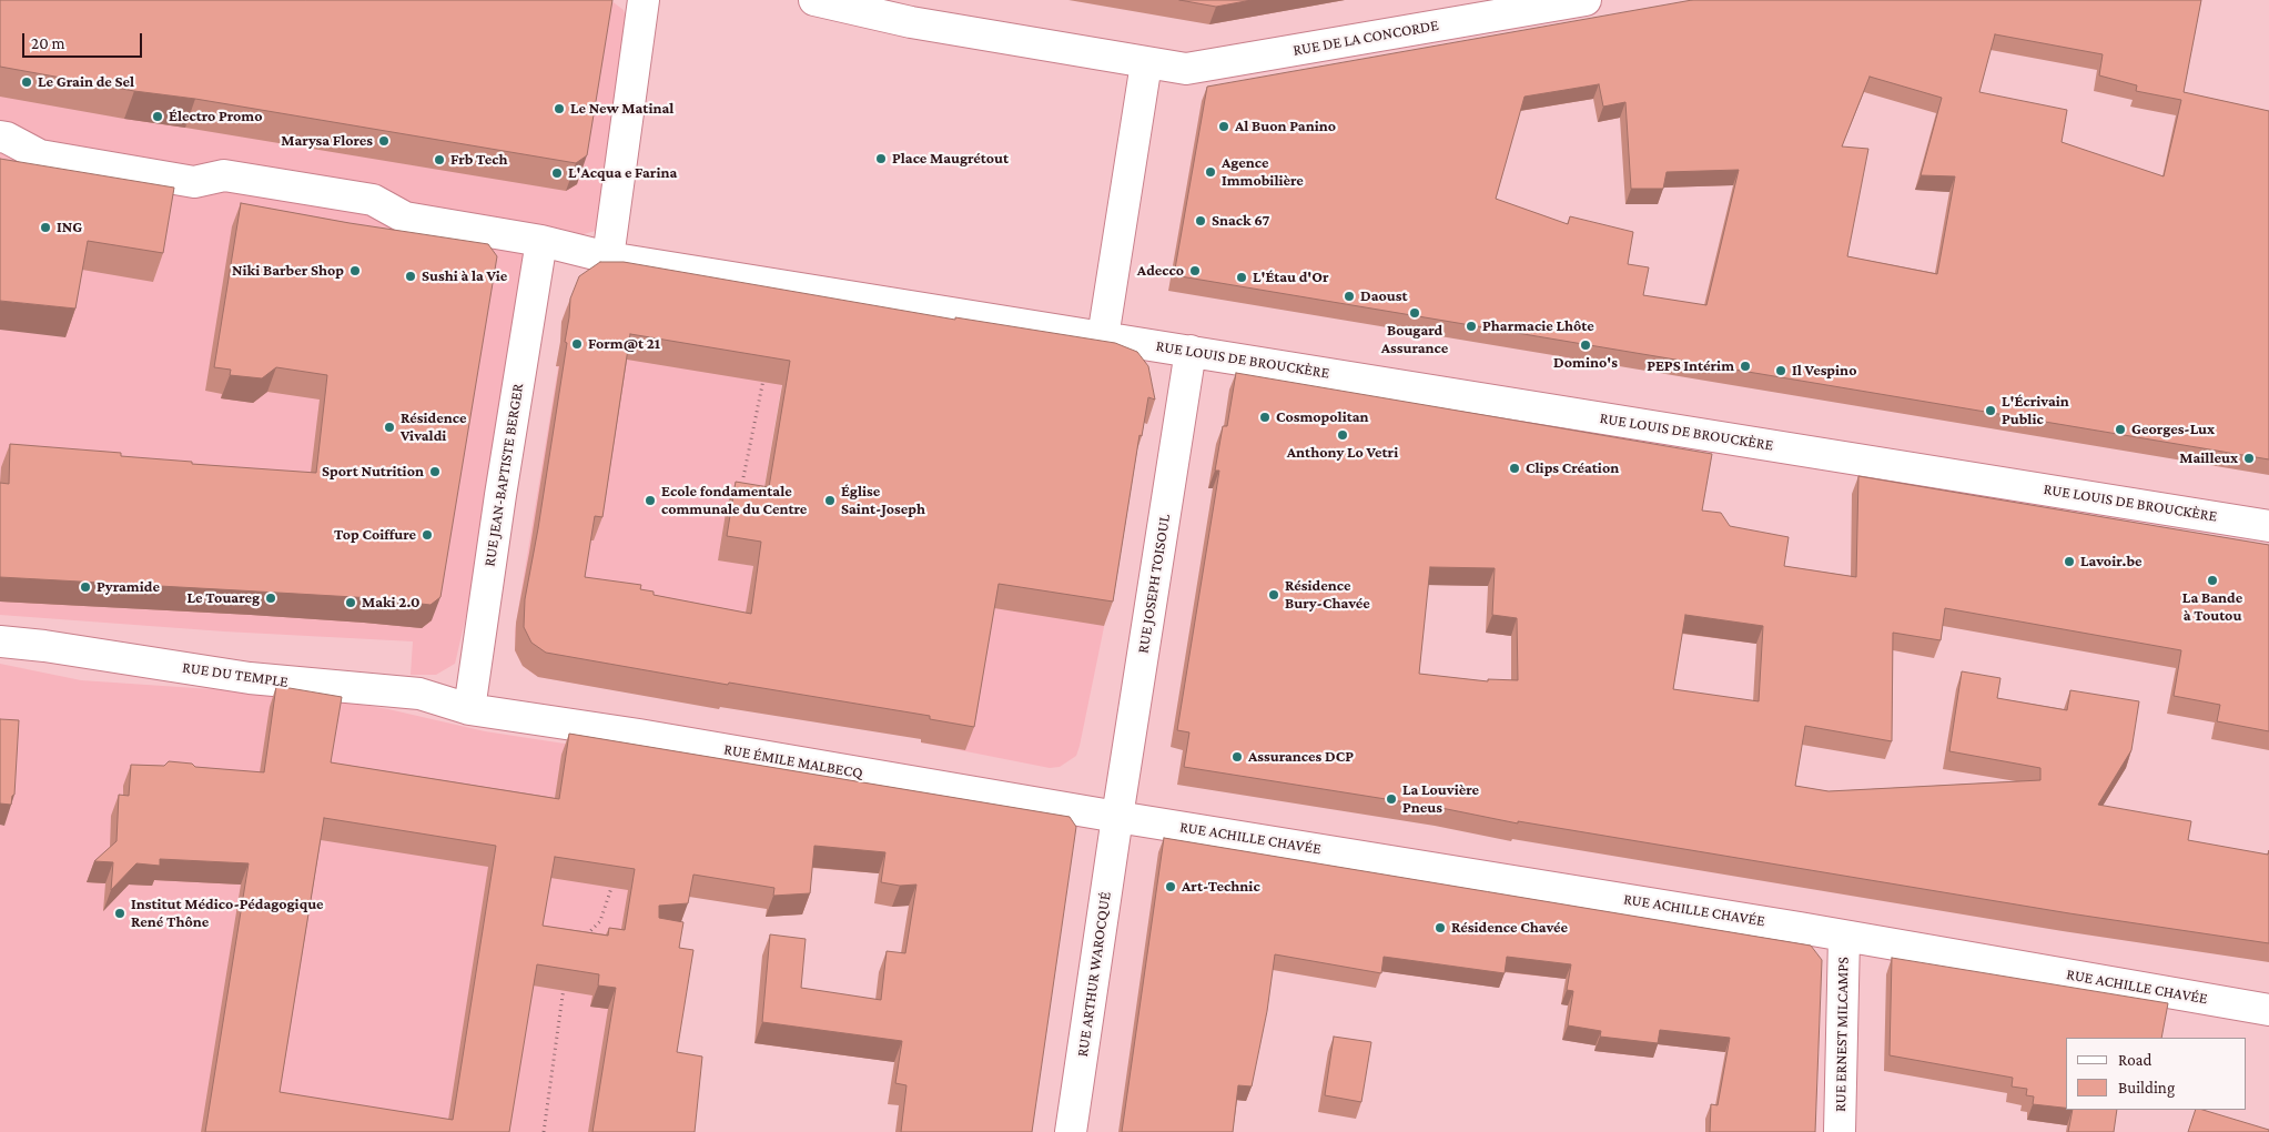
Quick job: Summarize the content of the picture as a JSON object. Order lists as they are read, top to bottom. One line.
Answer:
{"streets":{"street":["RUE DE LA CONCORDE","RUE LOUIS DE BROUCKÈRE","RUE JEAN-BAPTISTE BERGER","RUE JOSEPH TOISOUL","RUE DU TEMPLE","RUE ÉMILE MALBECQ","RUE ACHILLE CHAVÉE","RUE ARTHUR WAROCQUÉ","RUE ERNEST MILCAMPS"]},"crossings":[["RUE LOUIS DE BROUCKÈRE","RUE JOSEPH TOISOUL"],["RUE JEAN-BAPTISTE BERGER","RUE DU TEMPLE"],["RUE JEAN-BAPTISTE BERGER","RUE ÉMILE MALBECQ"],["RUE JOSEPH TOISOUL","RUE ÉMILE MALBECQ"],["RUE JOSEPH TOISOUL","RUE ACHILLE CHAVÉE"],["RUE JOSEPH TOISOUL","RUE ARTHUR WAROCQUÉ"],["RUE DU TEMPLE","RUE ÉMILE MALBECQ"],["RUE ÉMILE MALBECQ","RUE ACHILLE CHAVÉE"],["RUE ÉMILE MALBECQ","RUE ARTHUR WAROCQUÉ"],["RUE ACHILLE CHAVÉE","RUE ARTHUR WAROCQUÉ"],["RUE ACHILLE CHAVÉE","RUE ERNEST MILCAMPS"]],"places":["Le Grain de Sel","Le New Matinal","Électro Promo","Al Buon Panino","Marysa Flores","Place Maugrétout","Frb Tech","Agence Immobilière","L'Acqua e Farina","Snack 67","ING","Niki Barber Shop","Adecco","Sushi à la Vie","L'Étau d'Or","Daoust","Bougard Assurance","Pharmacie Lhôte","Form@t 21","Domino's","PEPS Intérim","Il Vespino","L'Écrivain Public","Cosmopolitan","Résidence Vivaldi","Georges-Lux","Anthony Lo Vetri","Mailleux","Clips Création","Sport Nutrition","Ecole fondamentale communale du Centre","Église Saint-Joseph","Top Coiffure","Lavoir.be","La Bande à Toutou","Pyramide","Résidence Bury-Chavée","Le Touareg","Maki 2.0","Assurances DCP","La Louvière Pneus","Art-Technic","Institut Médico-Pédagogique René Thône","Résidence Chavée"],"legend":["Road","Building"],"scale_bar":"20 m"}
